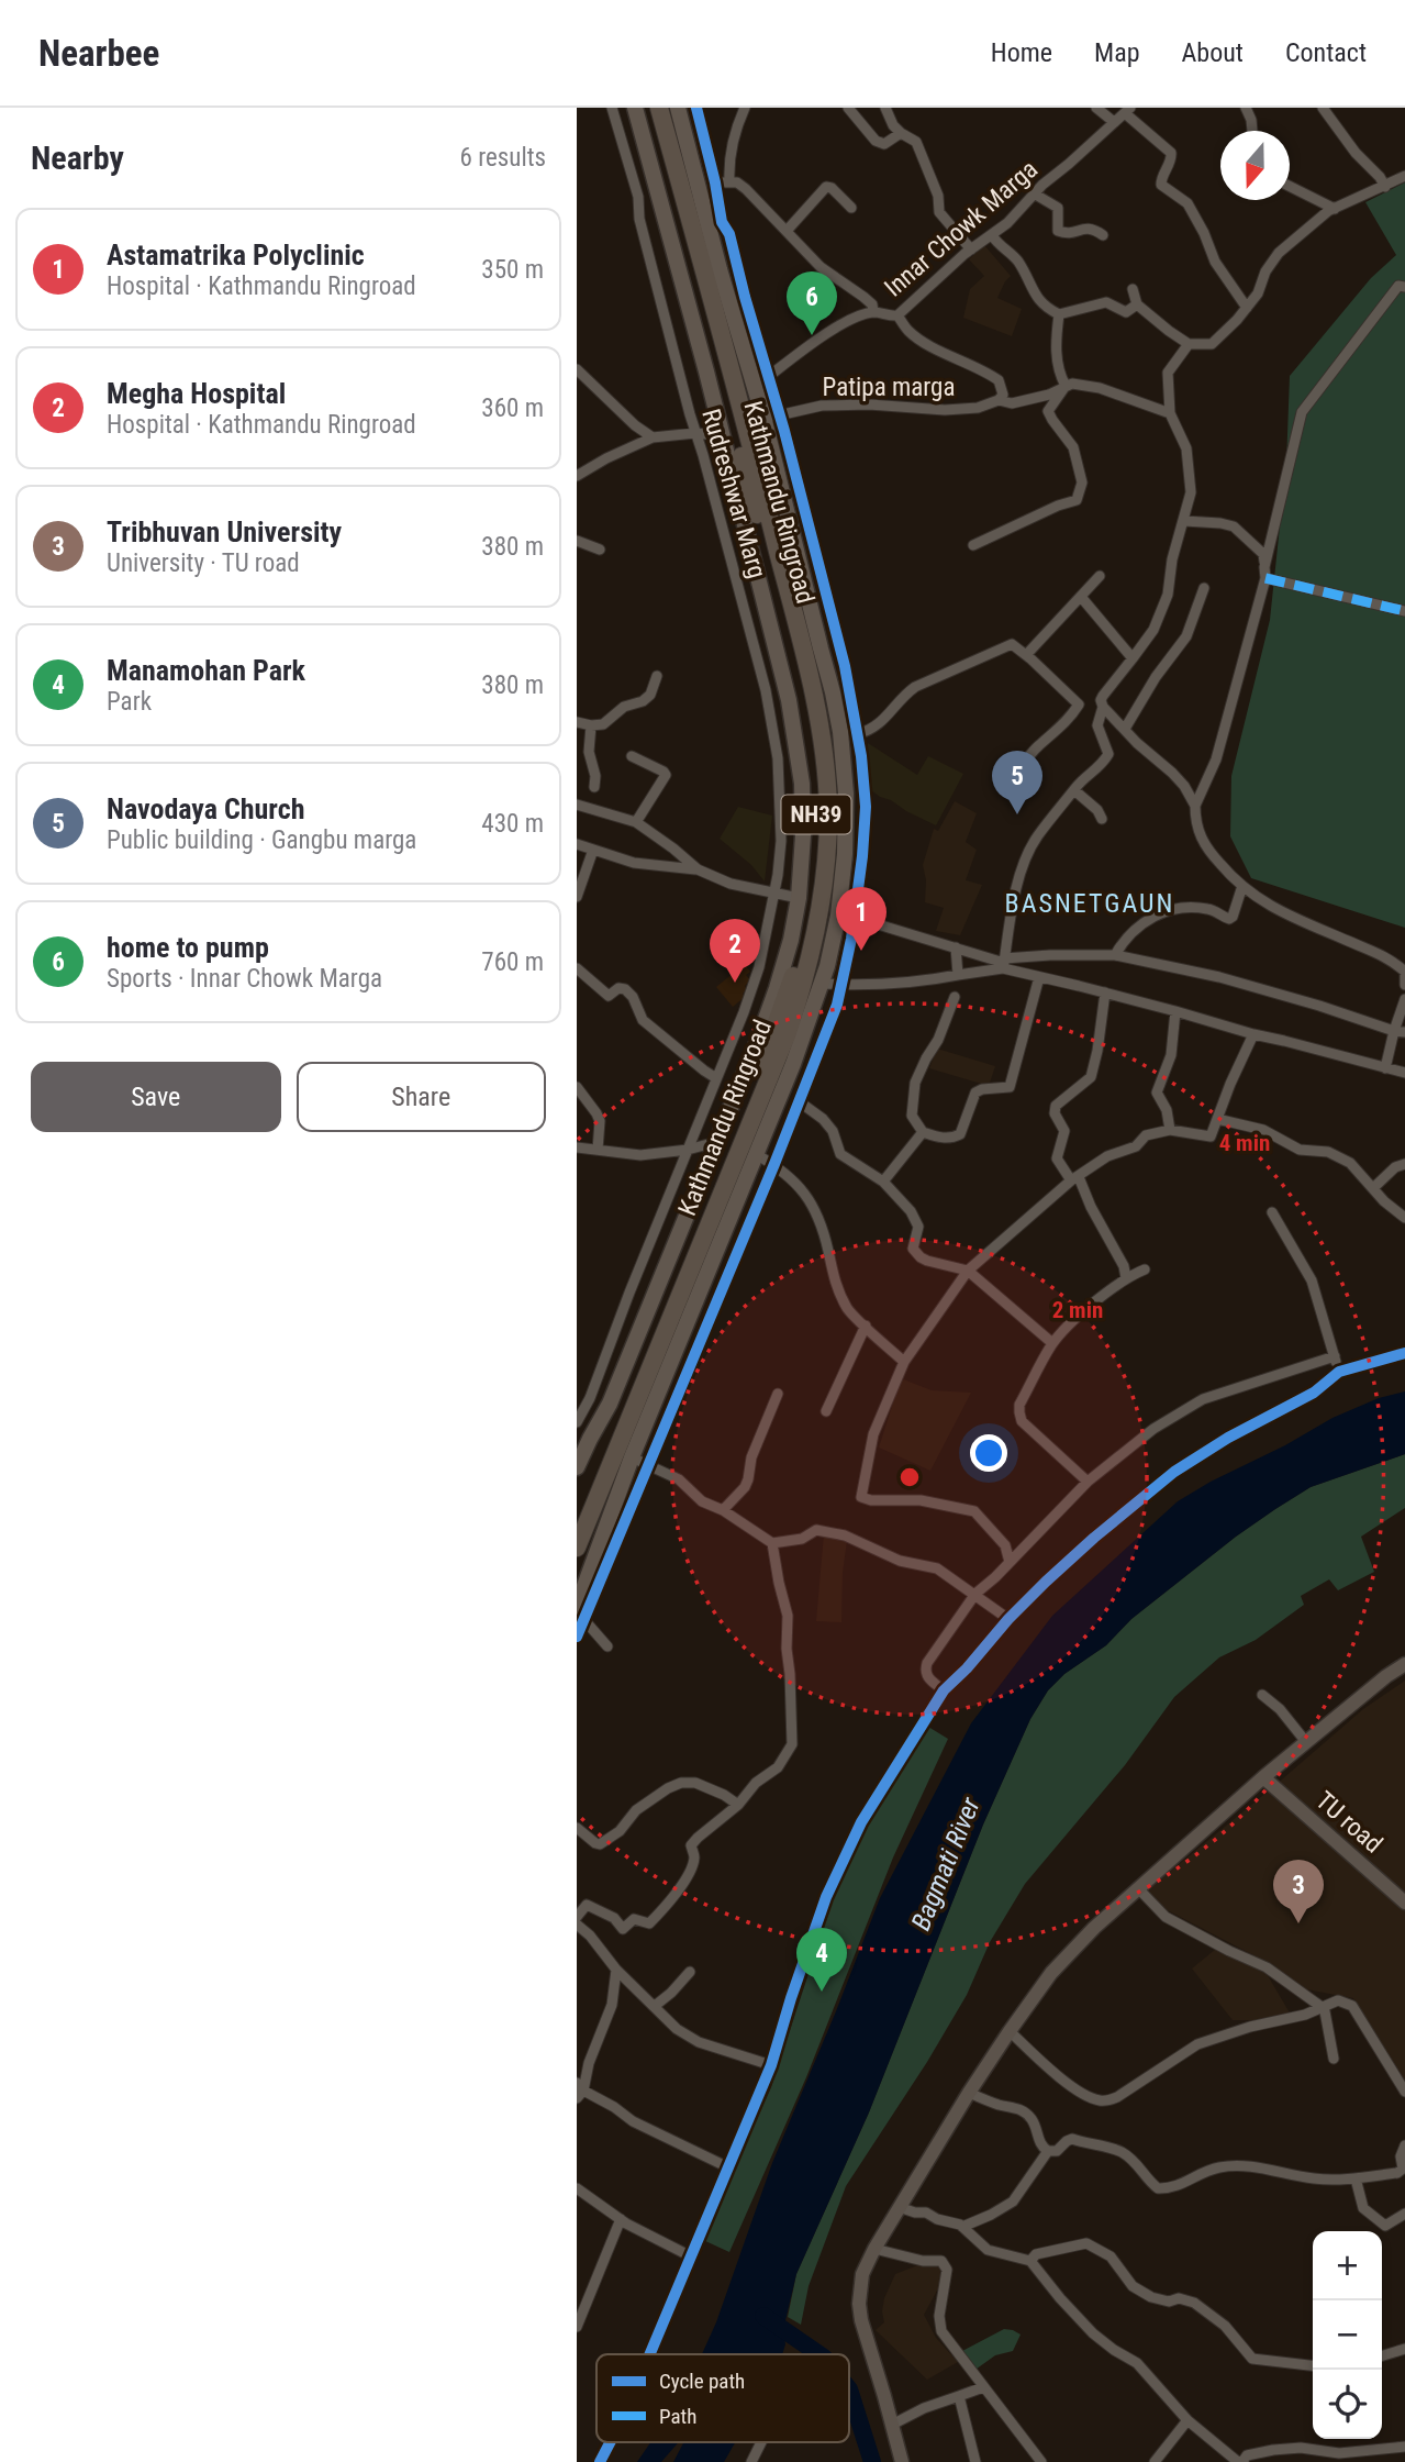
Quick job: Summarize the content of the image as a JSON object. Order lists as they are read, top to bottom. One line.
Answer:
{"streets":{"highway":["Kathmandu Ringroad","NH39"],"main road":["TU road"],"street":["Innar Chowk Marga","Patipa marga","Rudreshwar Marg"]},"districts":["BASNETGAUN"],"water":["Bagmati River"],"legend":["Cycle path","Path"],"north":"bottom","page":{"header":"Nearbee","nav":["Home","Map","About","Contact"],"heading":["Nearby","6 results"],"list":[{"mark":"1","name":"Astamatrika Polyclinic","note":"Hospital · Kathmandu Ringroad","value":"350 m"},{"mark":"2","name":"Megha Hospital","note":"Hospital · Kathmandu Ringroad","value":"360 m"},{"mark":"3","name":"Tribhuvan University","note":"University · TU road","value":"380 m"},{"mark":"4","name":"Manamohan Park","note":"Park","value":"380 m"},{"mark":"5","name":"Navodaya Church","note":"Public building · Gangbu marga","value":"430 m"},{"mark":"6","name":"home to pump","note":"Sports · Innar Chowk Marga","value":"760 m"}],"pins":["6","5","1","2","3","4"],"buttons":["Save","Share"],"map_buttons":["+","−"]},"rings":["4 min","2 min"]}
